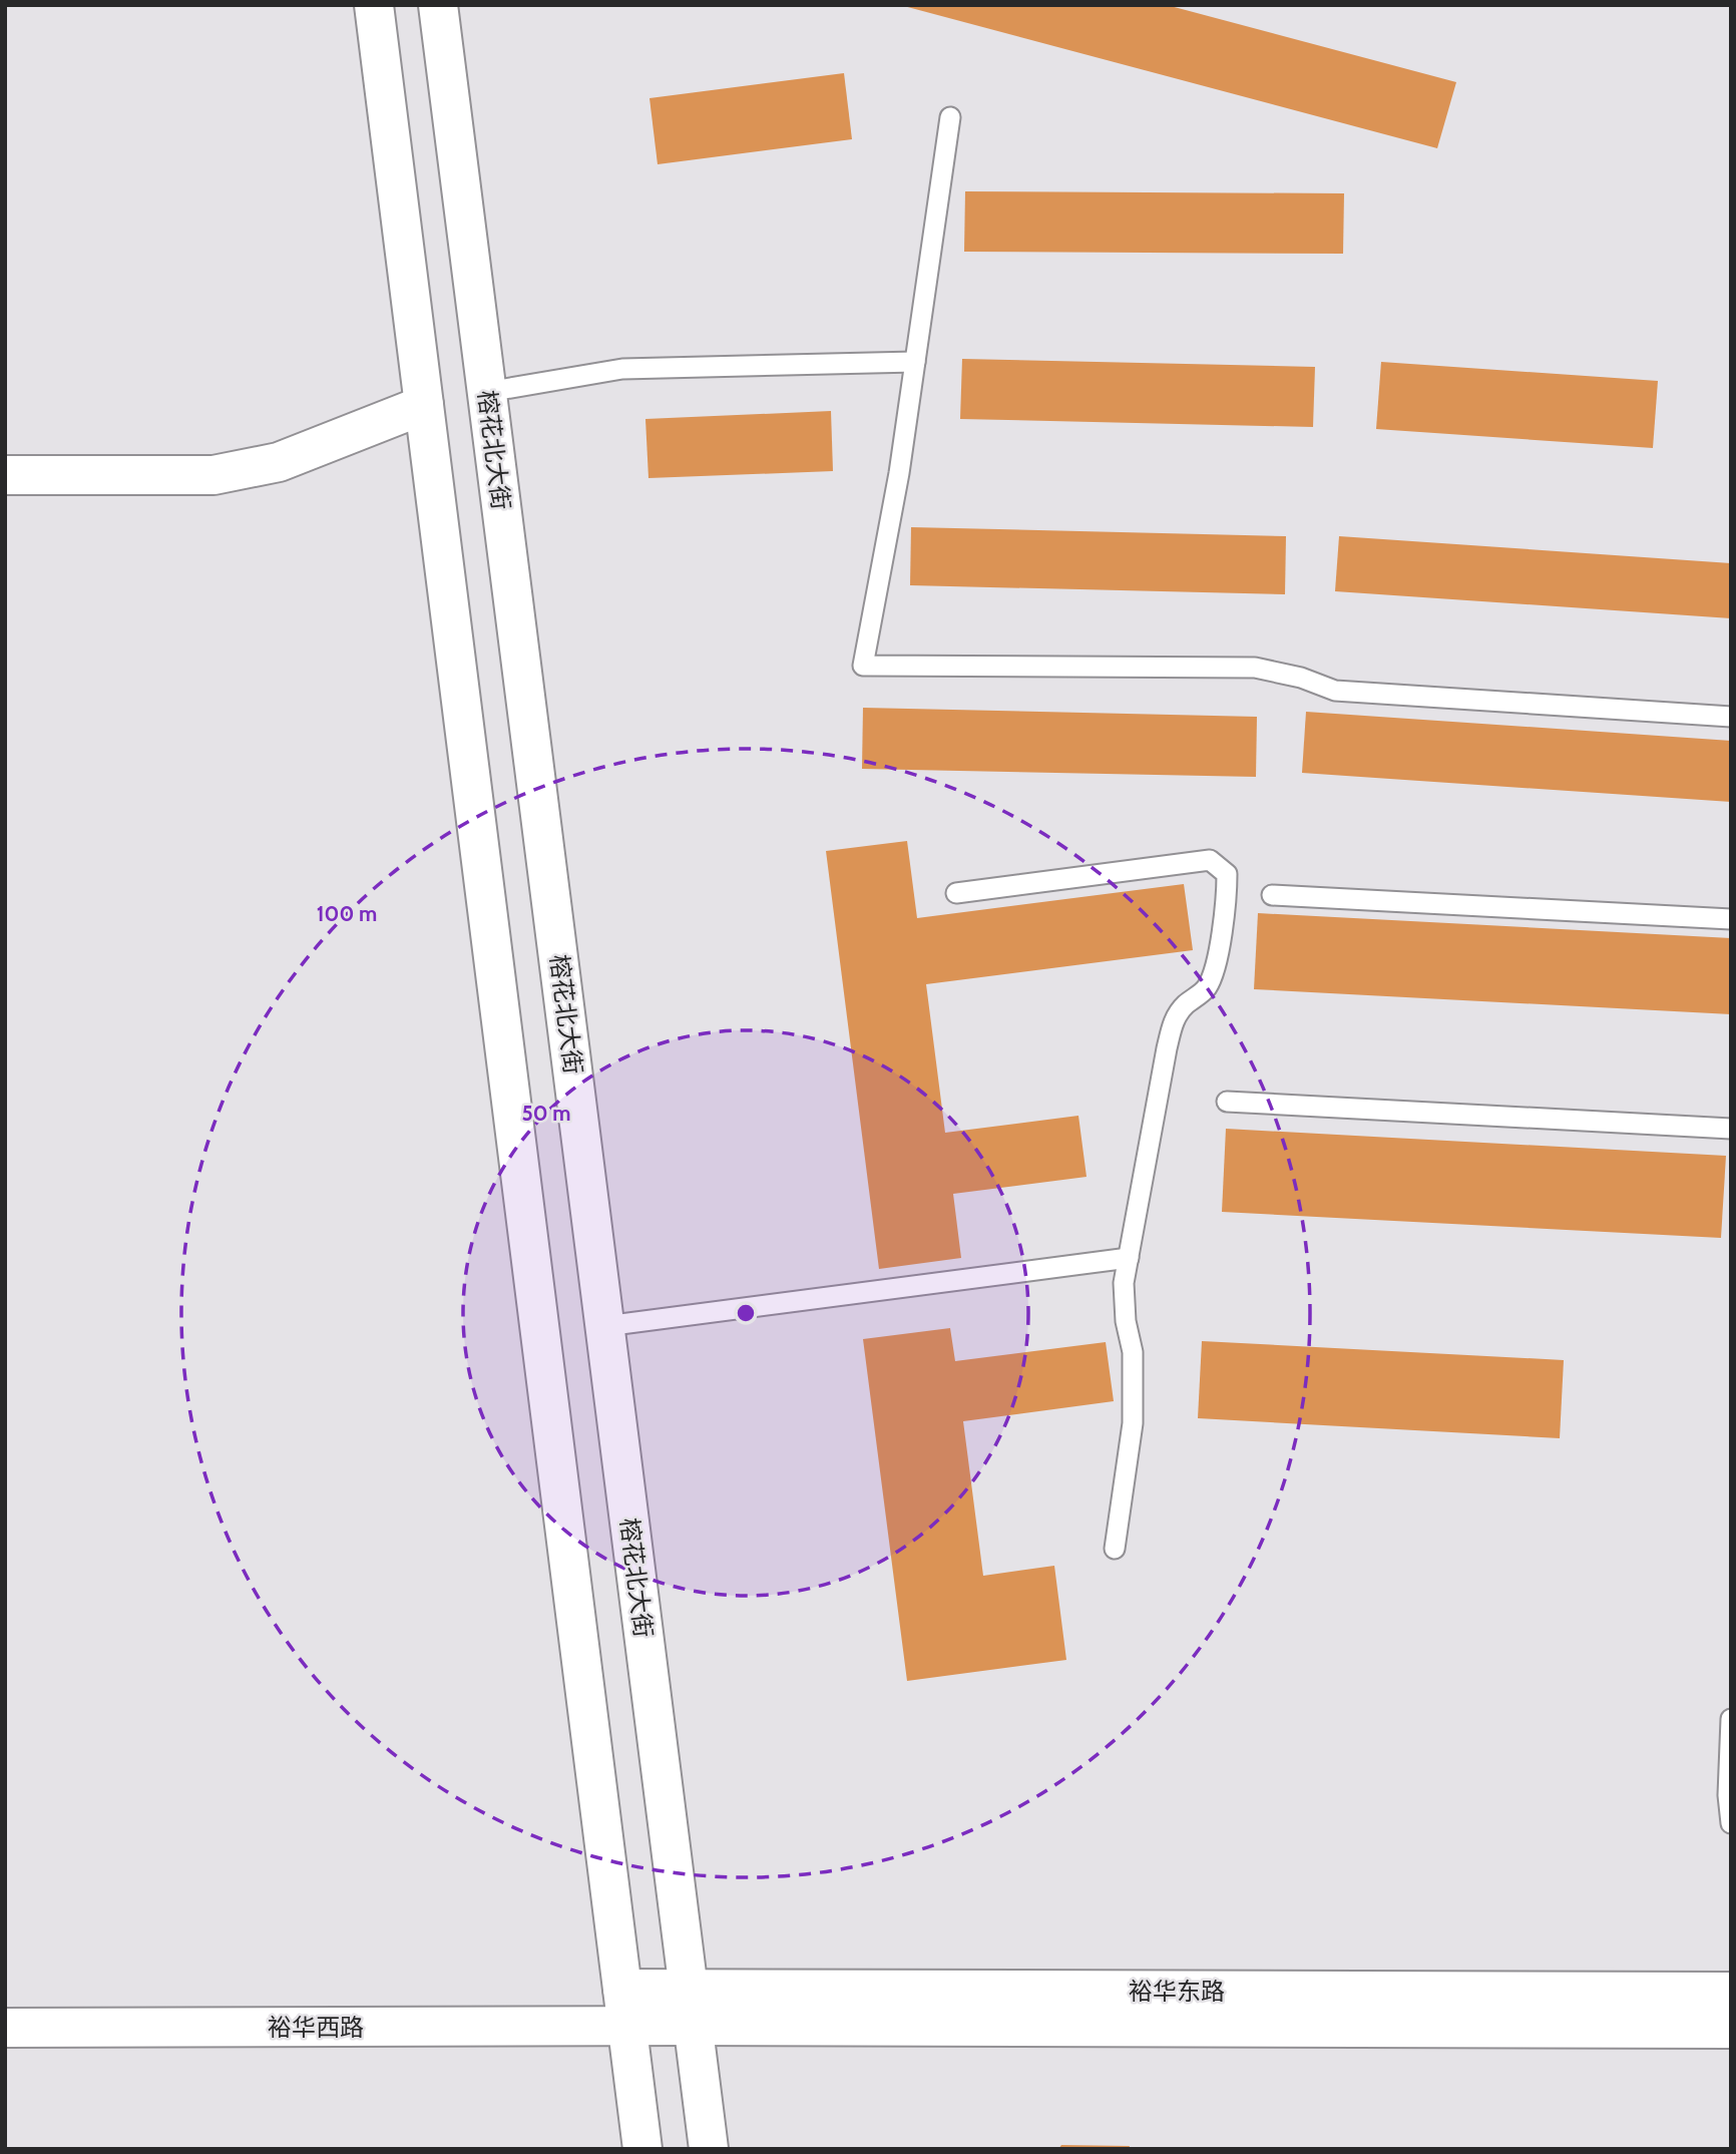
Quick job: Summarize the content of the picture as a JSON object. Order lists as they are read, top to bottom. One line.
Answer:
{"streets":{"main road":["榕花北大街","裕华东路","裕华西路"]},"crossings":[["榕花北大街","裕华东路"],["裕华东路","裕华西路"]],"rings":["100 m","50 m"]}
